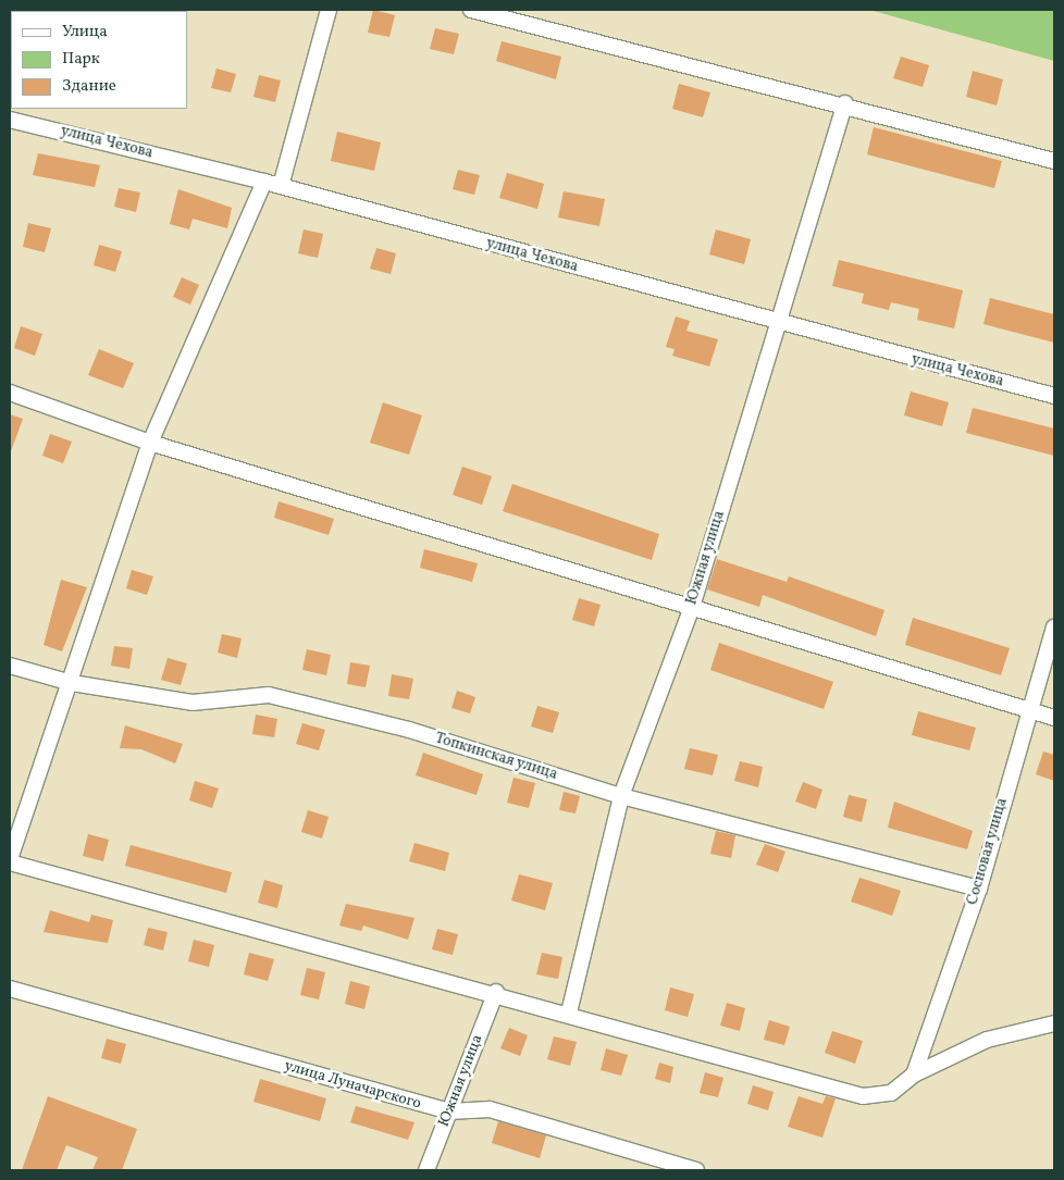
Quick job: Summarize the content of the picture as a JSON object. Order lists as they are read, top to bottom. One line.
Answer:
{"streets":{"street":["улица Чехова","Южная улица","Топкинская улица","Сосновая улица","улица Луначарского"]},"crossings":[["улица Чехова","Южная улица"],["Южная улица","Топкинская улица"],["Южная улица","улица Луначарского"],["Топкинская улица","Сосновая улица"]],"legend":["Улица","Парк","Здание"]}
